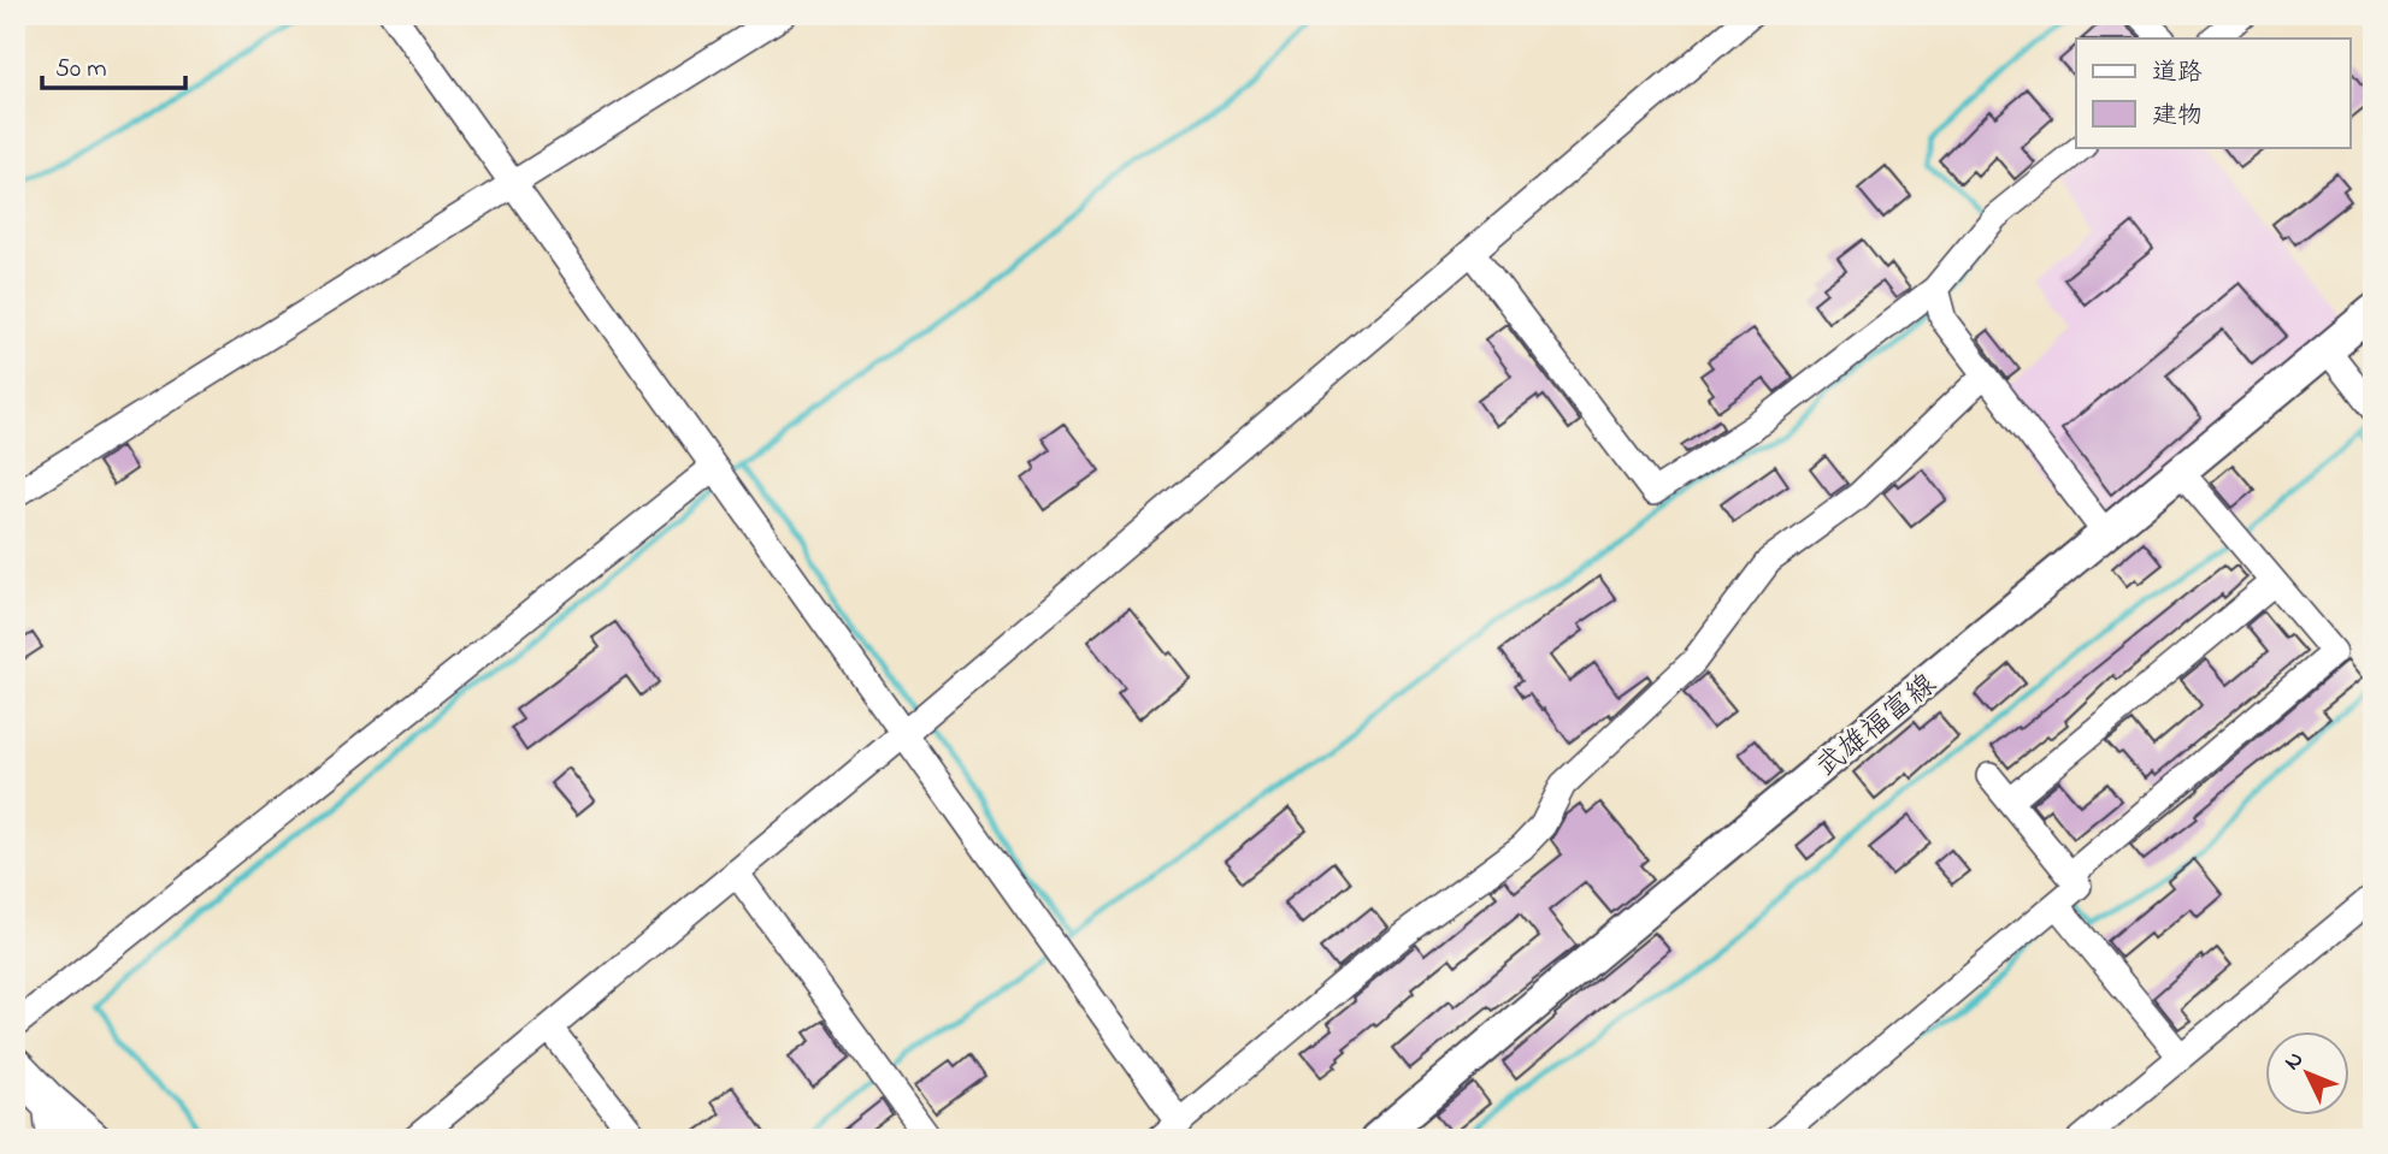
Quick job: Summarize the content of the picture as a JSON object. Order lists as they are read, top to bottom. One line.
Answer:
{"streets":{"main road":["武雄福富線"]},"legend":["道路","建物"],"scale_bar":"50 m","north":"top left"}
